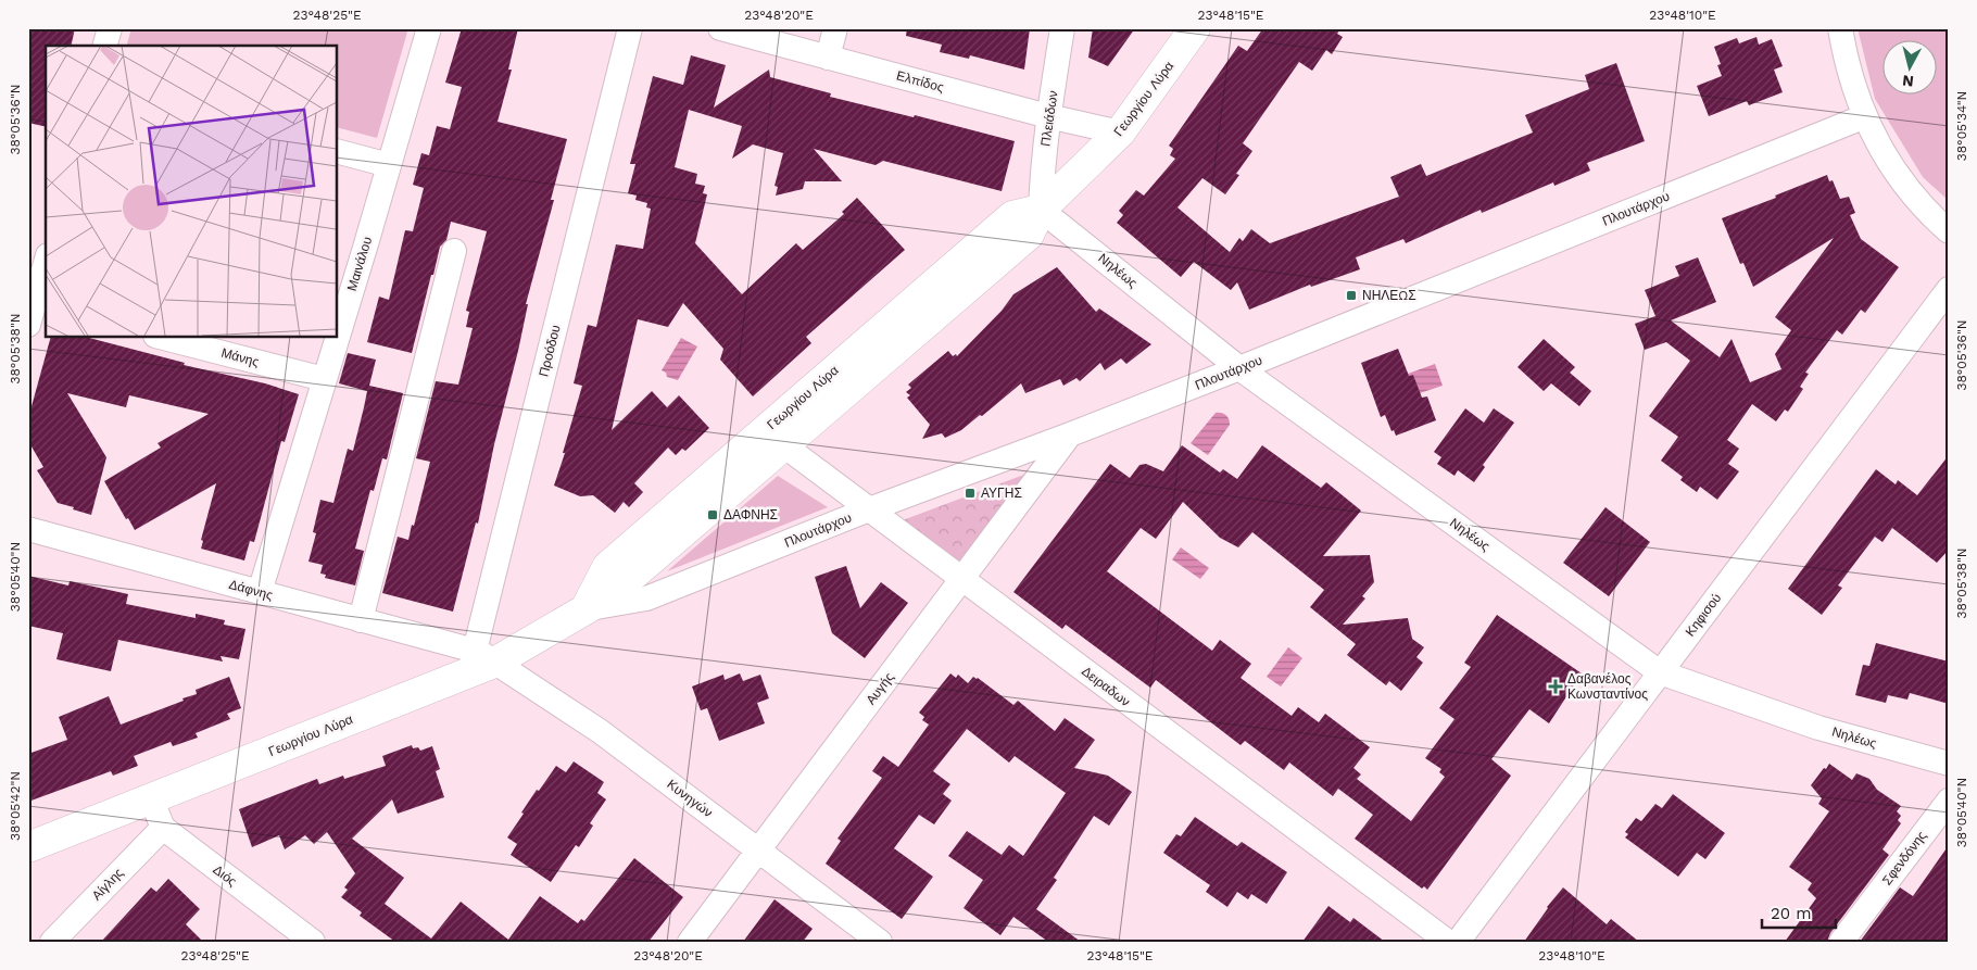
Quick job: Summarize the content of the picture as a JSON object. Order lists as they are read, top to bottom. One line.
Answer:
{"streets":{"main road":["Γεωργίου Λύρα"],"street":["Ελπίδος","Πλειάδων","Πλουτάρχου","Μαινάλου","Νηλέως","Προόδου","Μάνης","Δάφνης","Κηφισού","Δειραδων","Αυγής","Κυνηγών","Σφενδόνης","Διός","Αίγλης"]},"crossings":[["Ελπίδος","Γεωργίου Λύρα"],["Ελπίδος","Πλειάδων"],["Γεωργίου Λύρα","Πλειάδων"],["Γεωργίου Λύρα","Πλουτάρχου"],["Γεωργίου Λύρα","Νηλέως"],["Γεωργίου Λύρα","Προόδου"],["Γεωργίου Λύρα","Δάφνης"],["Γεωργίου Λύρα","Δειραδων"],["Γεωργίου Λύρα","Κυνηγών"],["Πλειάδων","Νηλέως"],["Πλουτάρχου","Νηλέως"],["Πλουτάρχου","Δειραδων"],["Πλουτάρχου","Αυγής"],["Μαινάλου","Μάνης"],["Μαινάλου","Δάφνης"],["Νηλέως","Κηφισού"],["Προόδου","Δάφνης"],["Προόδου","Κυνηγών"],["Δάφνης","Κυνηγών"],["Δειραδων","Αυγής"],["Αυγής","Κυνηγών"],["Διός","Αίγλης"]],"places":{"transit":["ΝΗΛΕΩΣ","ΑΥΓΗΣ","ΔΑΦΝΗΣ"],"health":["Δαβανέλος Κωνσταντίνος"]},"scale_bar":"20 m","north":"bottom","coordinates":["23°48'25\"E","23°48'20\"E","23°48'15\"E","23°48'10\"E","38°05'36\"N","38°05'34\"N","38°05'38\"N","38°05'40\"N","38°05'42\"N"]}
